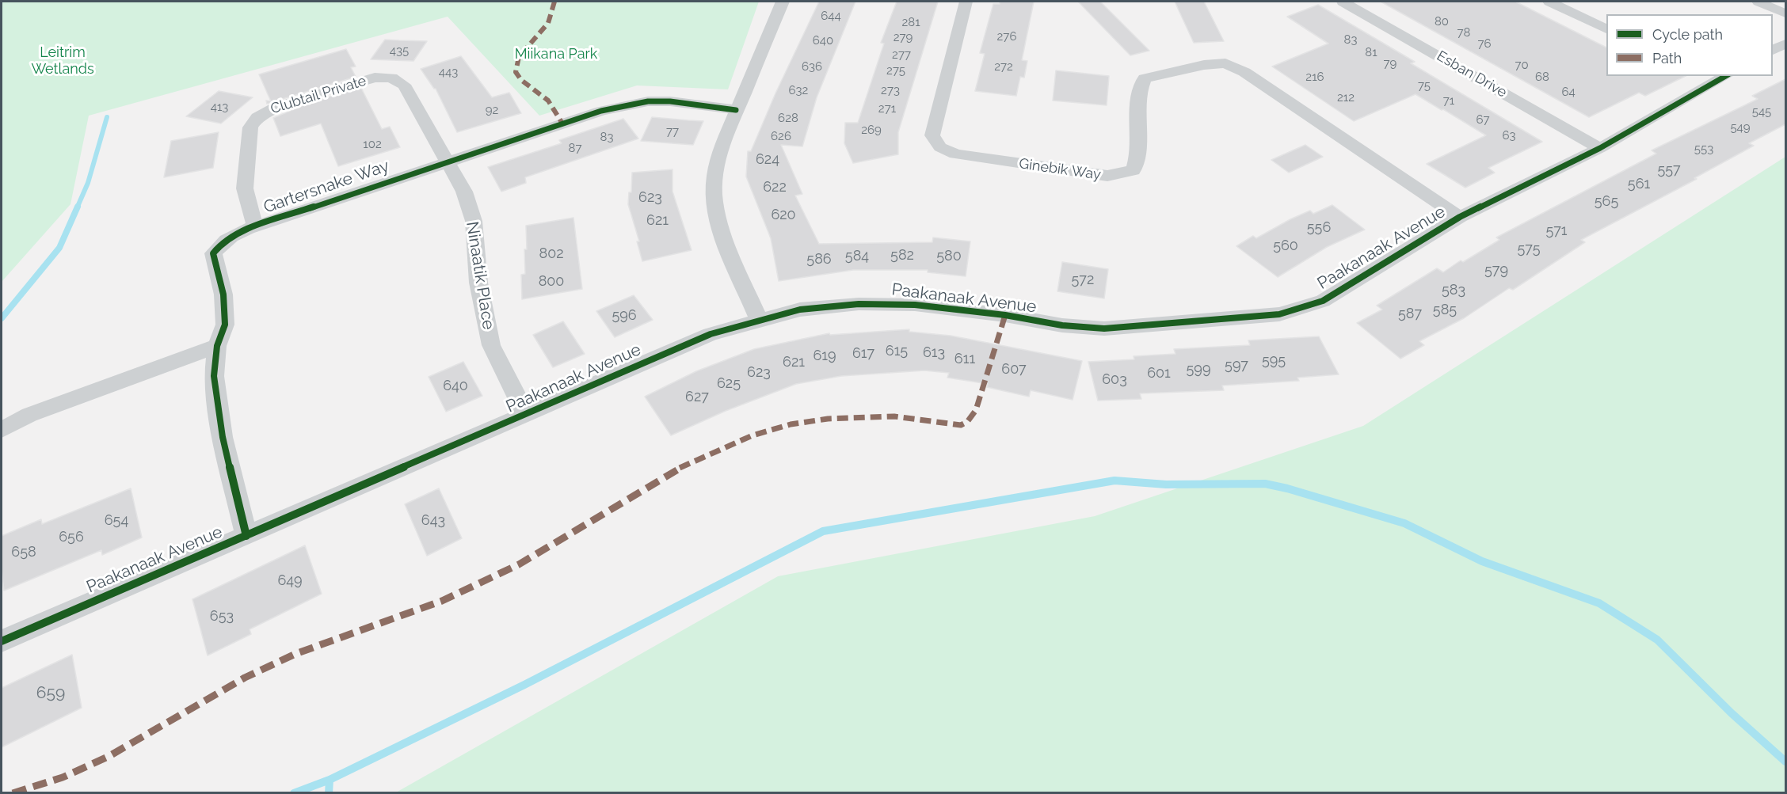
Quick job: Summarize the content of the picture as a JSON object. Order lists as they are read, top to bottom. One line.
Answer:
{"streets":{"street":["Esban Drive","Clubtail Private","Ginebik Way","Gartersnake Way","Paakanaak Avenue","Ninaatik Place"]},"crossings":[["Esban Drive","Paakanaak Avenue"],["Clubtail Private","Gartersnake Way"],["Clubtail Private","Ninaatik Place"],["Ginebik Way","Paakanaak Avenue"],["Gartersnake Way","Paakanaak Avenue"],["Gartersnake Way","Ninaatik Place"],["Paakanaak Avenue","Ninaatik Place"]],"parks":["Leitrim Wetlands","Miikana Park"],"house_numbers":["644","80","281","78","276","279","83","640","76","435","81","277","79","70","636","272","275","443","216","68","75","632","273","64","212","71","413","271","92","545","628","67","549","269","77","63","626","83","102","87","553","624","557","561","622","623","565","620","621","556","571","560","575","802","582","584","580","586","579","572","800","583","585","587","596","615","613","617","619","611","595","621","597","607","599","623","601","603","625","640","627","654","643","656","658","649","653","659"],"legend":["Cycle path","Path"]}
